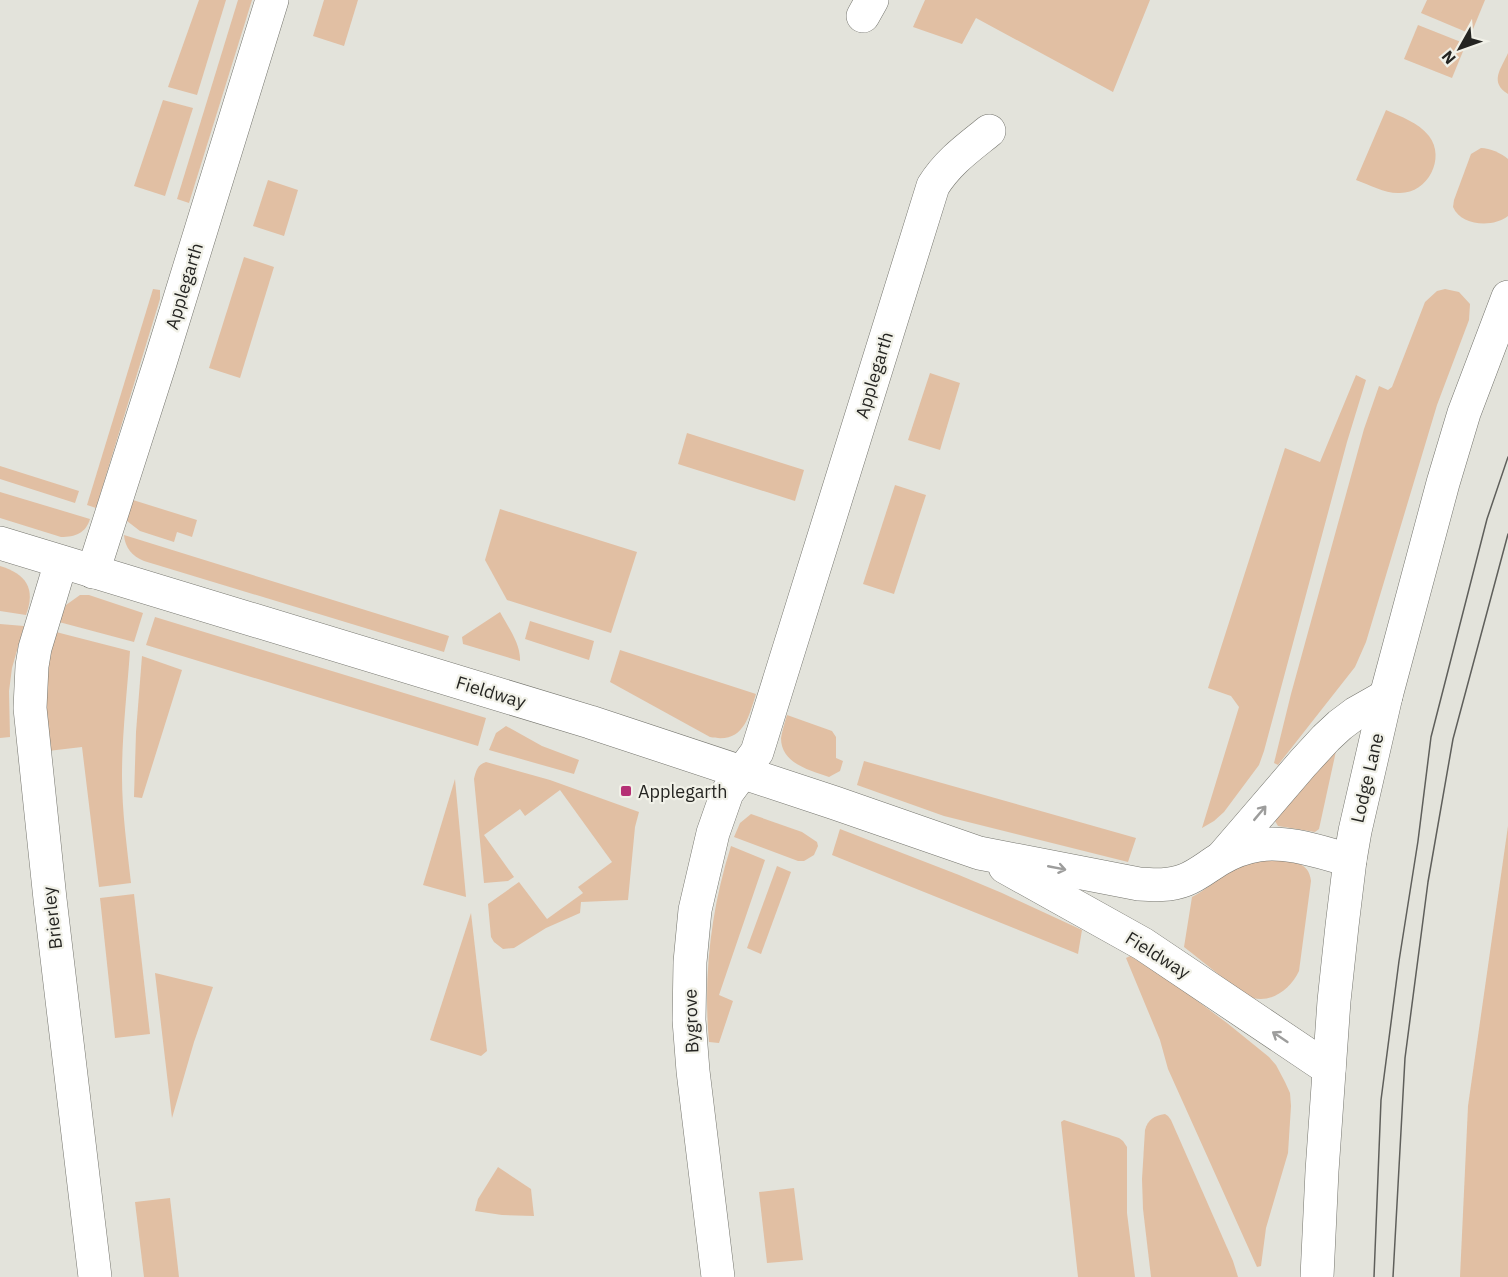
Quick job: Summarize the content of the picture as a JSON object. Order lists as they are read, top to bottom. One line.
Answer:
{"streets":{"street":["Applegarth","Fieldway","Lodge Lane","Brierley","Bygrove"]},"crossings":[["Applegarth","Fieldway"],["Applegarth","Bygrove"],["Fieldway","Lodge Lane"],["Fieldway","Brierley"],["Fieldway","Bygrove"]],"places":{"transit":["Applegarth"]},"north":"bottom left"}
